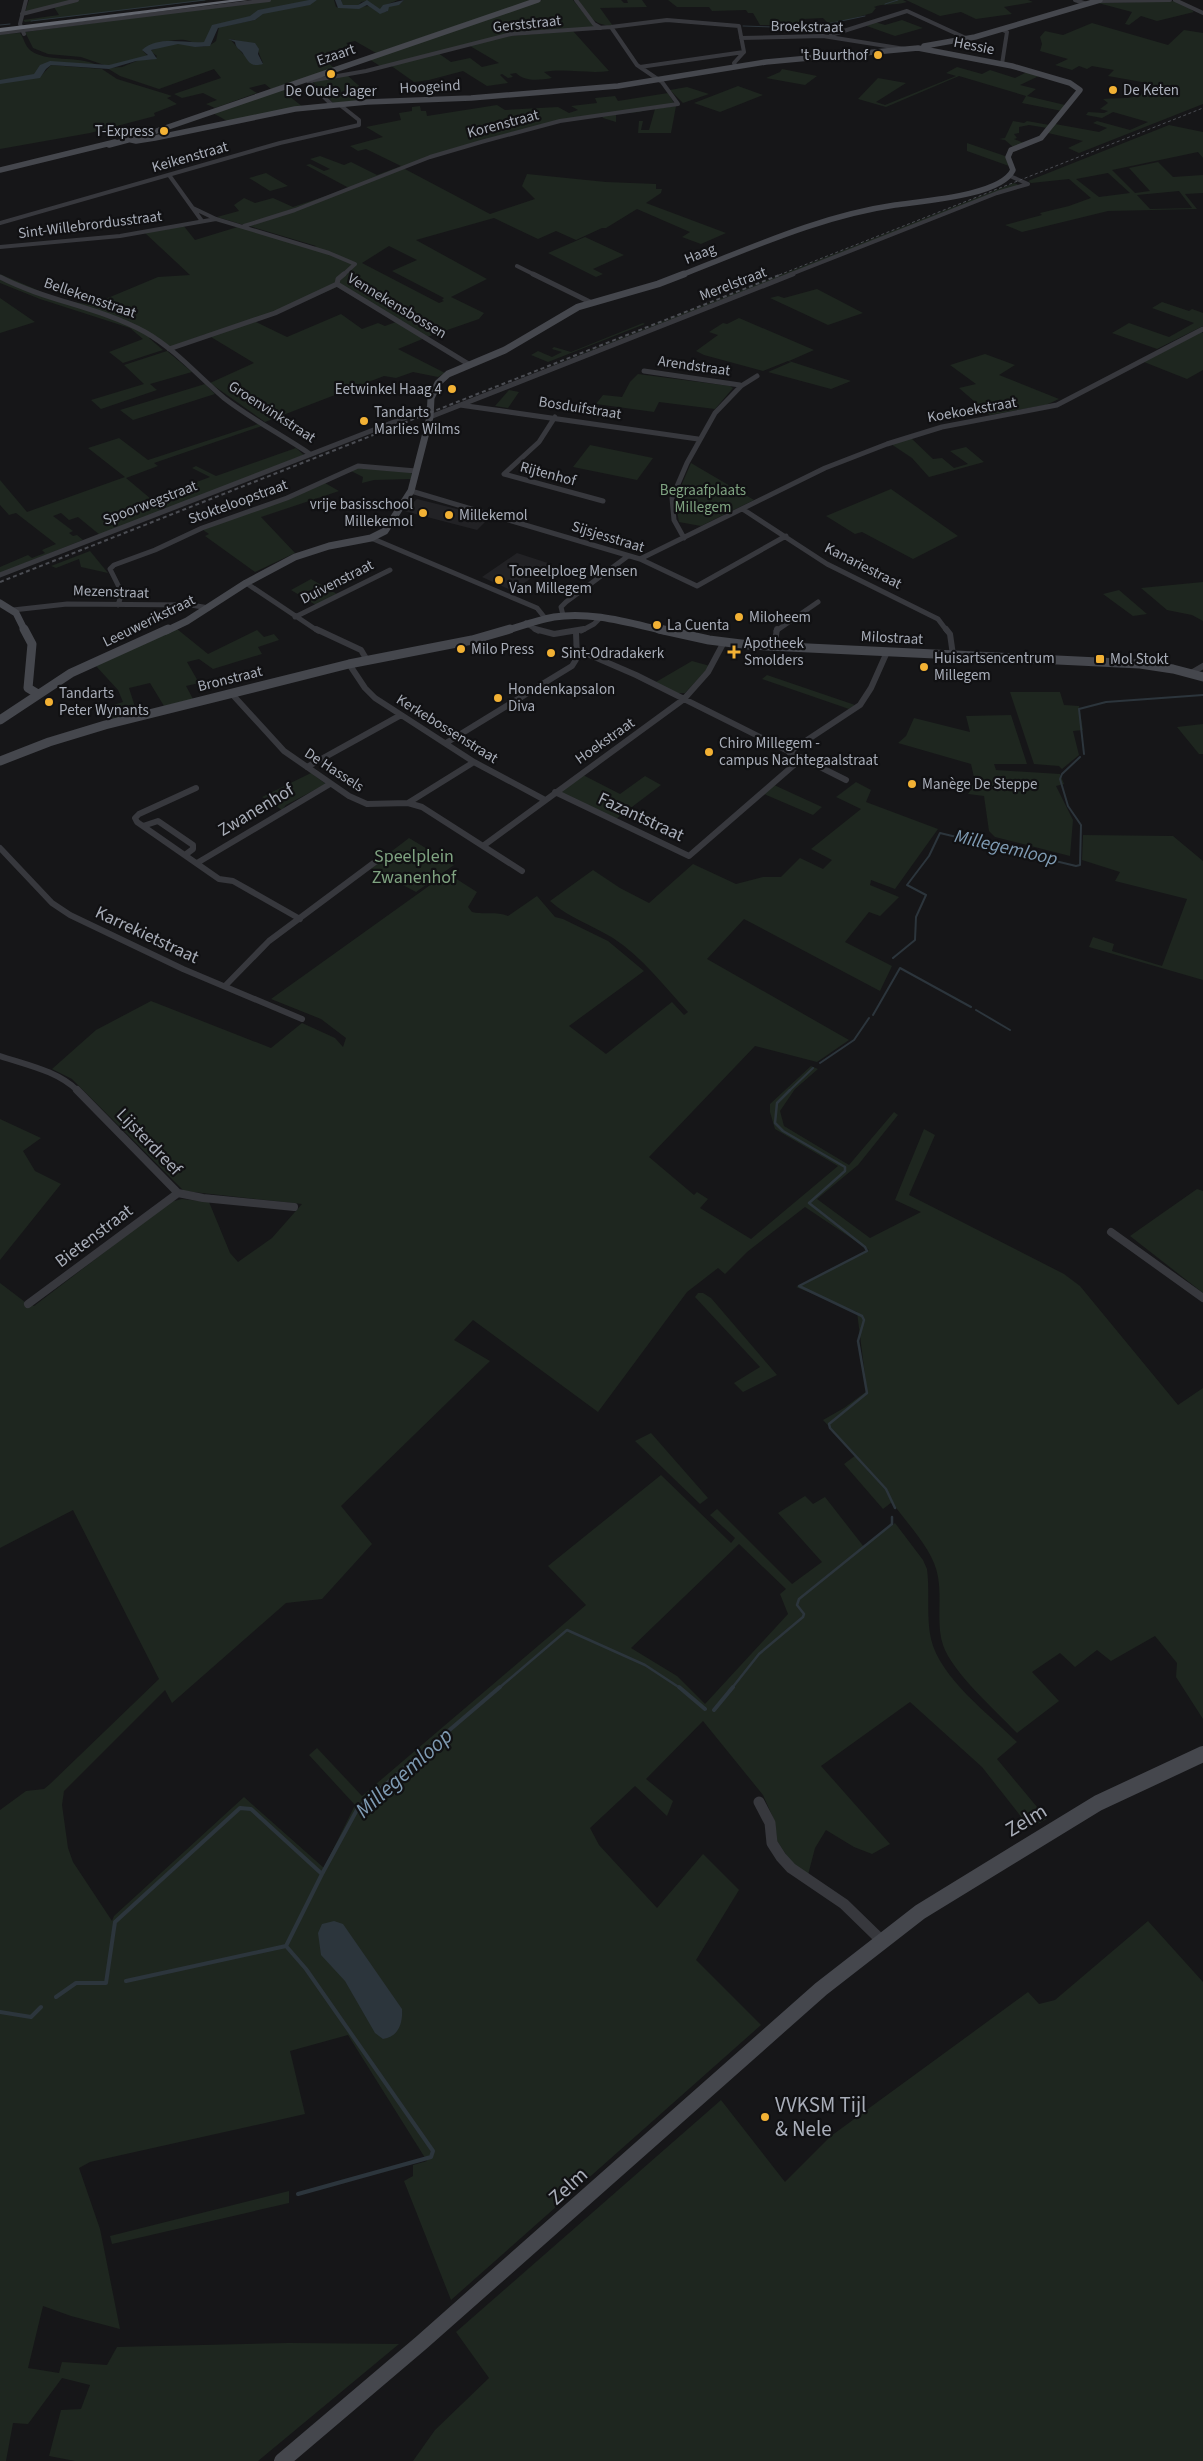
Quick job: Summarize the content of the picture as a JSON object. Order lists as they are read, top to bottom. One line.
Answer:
{"streets":{"street":["Gerststraat","Broekstraat","Hessie","Ezaart","Hoogeind","Korenstraat","Keikenstraat","Sint-Willebrordusstraat","Haag","Merelstraat","Bellekensstraat","Vennekensbossen","Arendstraat","Bosduifstraat","Koekoekstraat","Groenvinkstraat","Rijtenhof","Stokteloopstraat","Spoorwegstraat","Sijsjesstraat","Kanariestraat","Duivenstraat","Mezenstraat","Leeuwerikstraat","Milostraat","Bronstraat","Kerkebossenstraat","Hoekstraat","De Hassels","Zwanenhof","Fazantstraat","Karrekietstraat","Lijsterdreef","Bietenstraat","Zelm"]},"crossings":[["Gerststraat","Broekstraat"],["Gerststraat","Ezaart"],["Gerststraat","Korenstraat"],["Broekstraat","Hessie"],["Hessie","Hoogeind"],["Hessie","Haag"],["Hessie","Merelstraat"],["Ezaart","Hoogeind"],["Hoogeind","Korenstraat"],["Hoogeind","Keikenstraat"],["Korenstraat","Sint-Willebrordusstraat"],["Sint-Willebrordusstraat","Vennekensbossen"],["Haag","Merelstraat"],["Haag","Vennekensbossen"],["Haag","Groenvinkstraat"],["Haag","Stokteloopstraat"],["Haag","Sijsjesstraat"],["Haag","Leeuwerikstraat"],["Merelstraat","Bosduifstraat"],["Bellekensstraat","Vennekensbossen"],["Bellekensstraat","Groenvinkstraat"],["Vennekensbossen","Groenvinkstraat"],["Arendstraat","Bosduifstraat"],["Arendstraat","Koekoekstraat"],["Bosduifstraat","Rijtenhof"],["Koekoekstraat","Sijsjesstraat"],["Koekoekstraat","Kanariestraat"],["Groenvinkstraat","Spoorwegstraat"],["Stokteloopstraat","Mezenstraat"],["Sijsjesstraat","Kanariestraat"],["Kanariestraat","Milostraat"],["Duivenstraat","Leeuwerikstraat"],["Duivenstraat","Bronstraat"],["Mezenstraat","Leeuwerikstraat"],["Milostraat","Bronstraat"],["Milostraat","Hoekstraat"],["Bronstraat","Kerkebossenstraat"],["Bronstraat","De Hassels"],["Kerkebossenstraat","Hoekstraat"],["Hoekstraat","De Hassels"],["Hoekstraat","Fazantstraat"],["De Hassels","Zwanenhof"],["Lijsterdreef","Bietenstraat"]],"water":["Millegemloop"],"parks":["Begraafplaats Millegem","Speelplein Zwanenhof"],"places":{"other":["'t Buurthof","De Oude Jager","De Keten","T-Express","Eetwinkel Haag 4","Tandarts Marlies Wilms","vrije basisschool Millekemol","Millekemol","Toneelploeg Mensen Van Millegem","Miloheem","La Cuenta","Milo Press","Sint-Odradakerk","Huisartsencentrum Millegem","Hondenkapsalon Diva","Tandarts Peter Wynants","Chiro Millegem - campus Nachtegaalstraat","Manège De Steppe","VVKSM Tijl & Nele"],"health":["Apotheek Smolders"],"transit":["Mol Stokt"]}}
